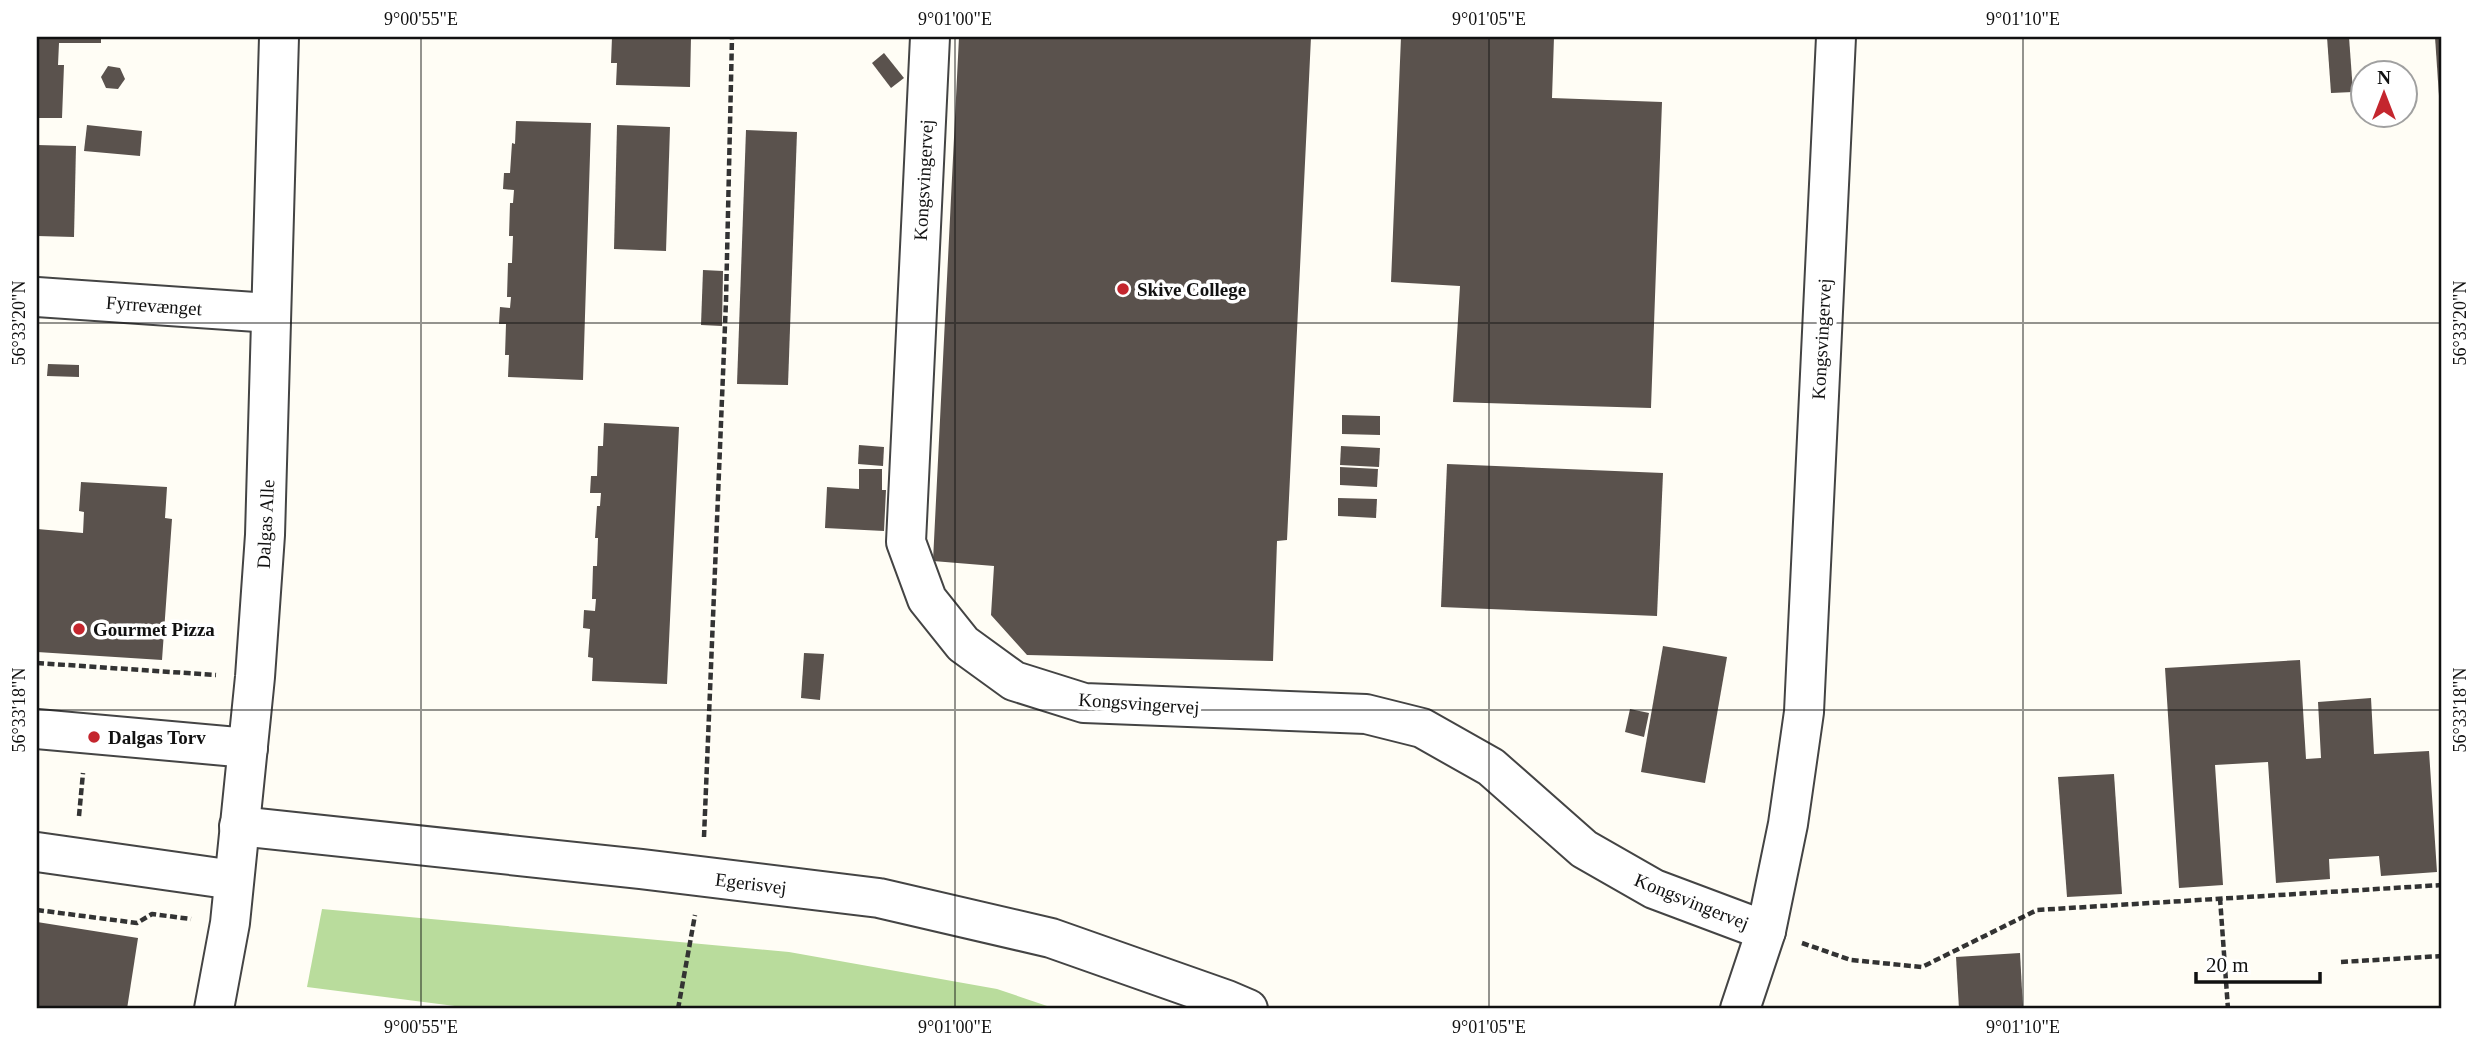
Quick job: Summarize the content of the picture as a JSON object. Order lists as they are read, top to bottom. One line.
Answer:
{"streets":{"street":["Kongsvingervej","Fyrrevænget","Dalgas Alle","Egerisvej"]},"crossings":[["Fyrrevænget","Dalgas Alle"],["Dalgas Alle","Egerisvej"]],"places":["Skive College","Gourmet Pizza","Dalgas Torv"],"scale_bar":"20 m","north":"top","coordinates":["9°00'55\"E","9°01'00\"E","9°01'05\"E","9°01'10\"E","56°33'20\"N","56°33'18\"N"]}
